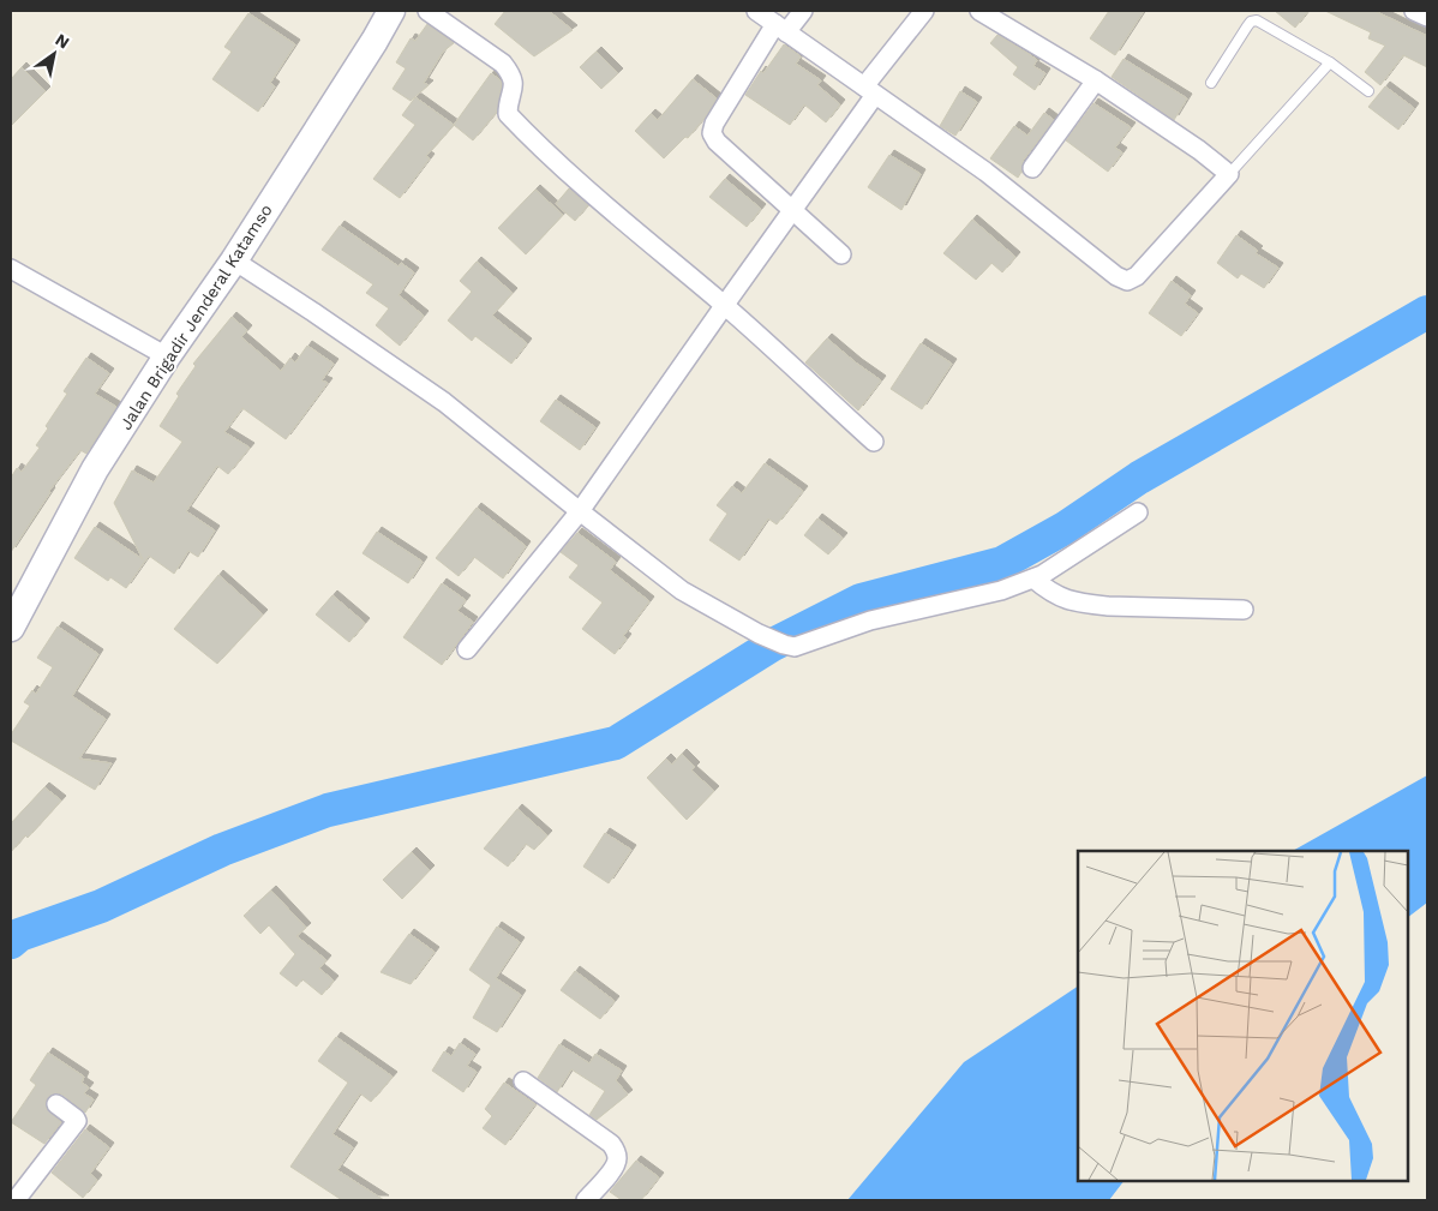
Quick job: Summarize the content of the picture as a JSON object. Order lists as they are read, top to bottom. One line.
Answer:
{"streets":{"main road":["Jalan Brigadir Jenderal Katamso"]},"north":"top right"}
